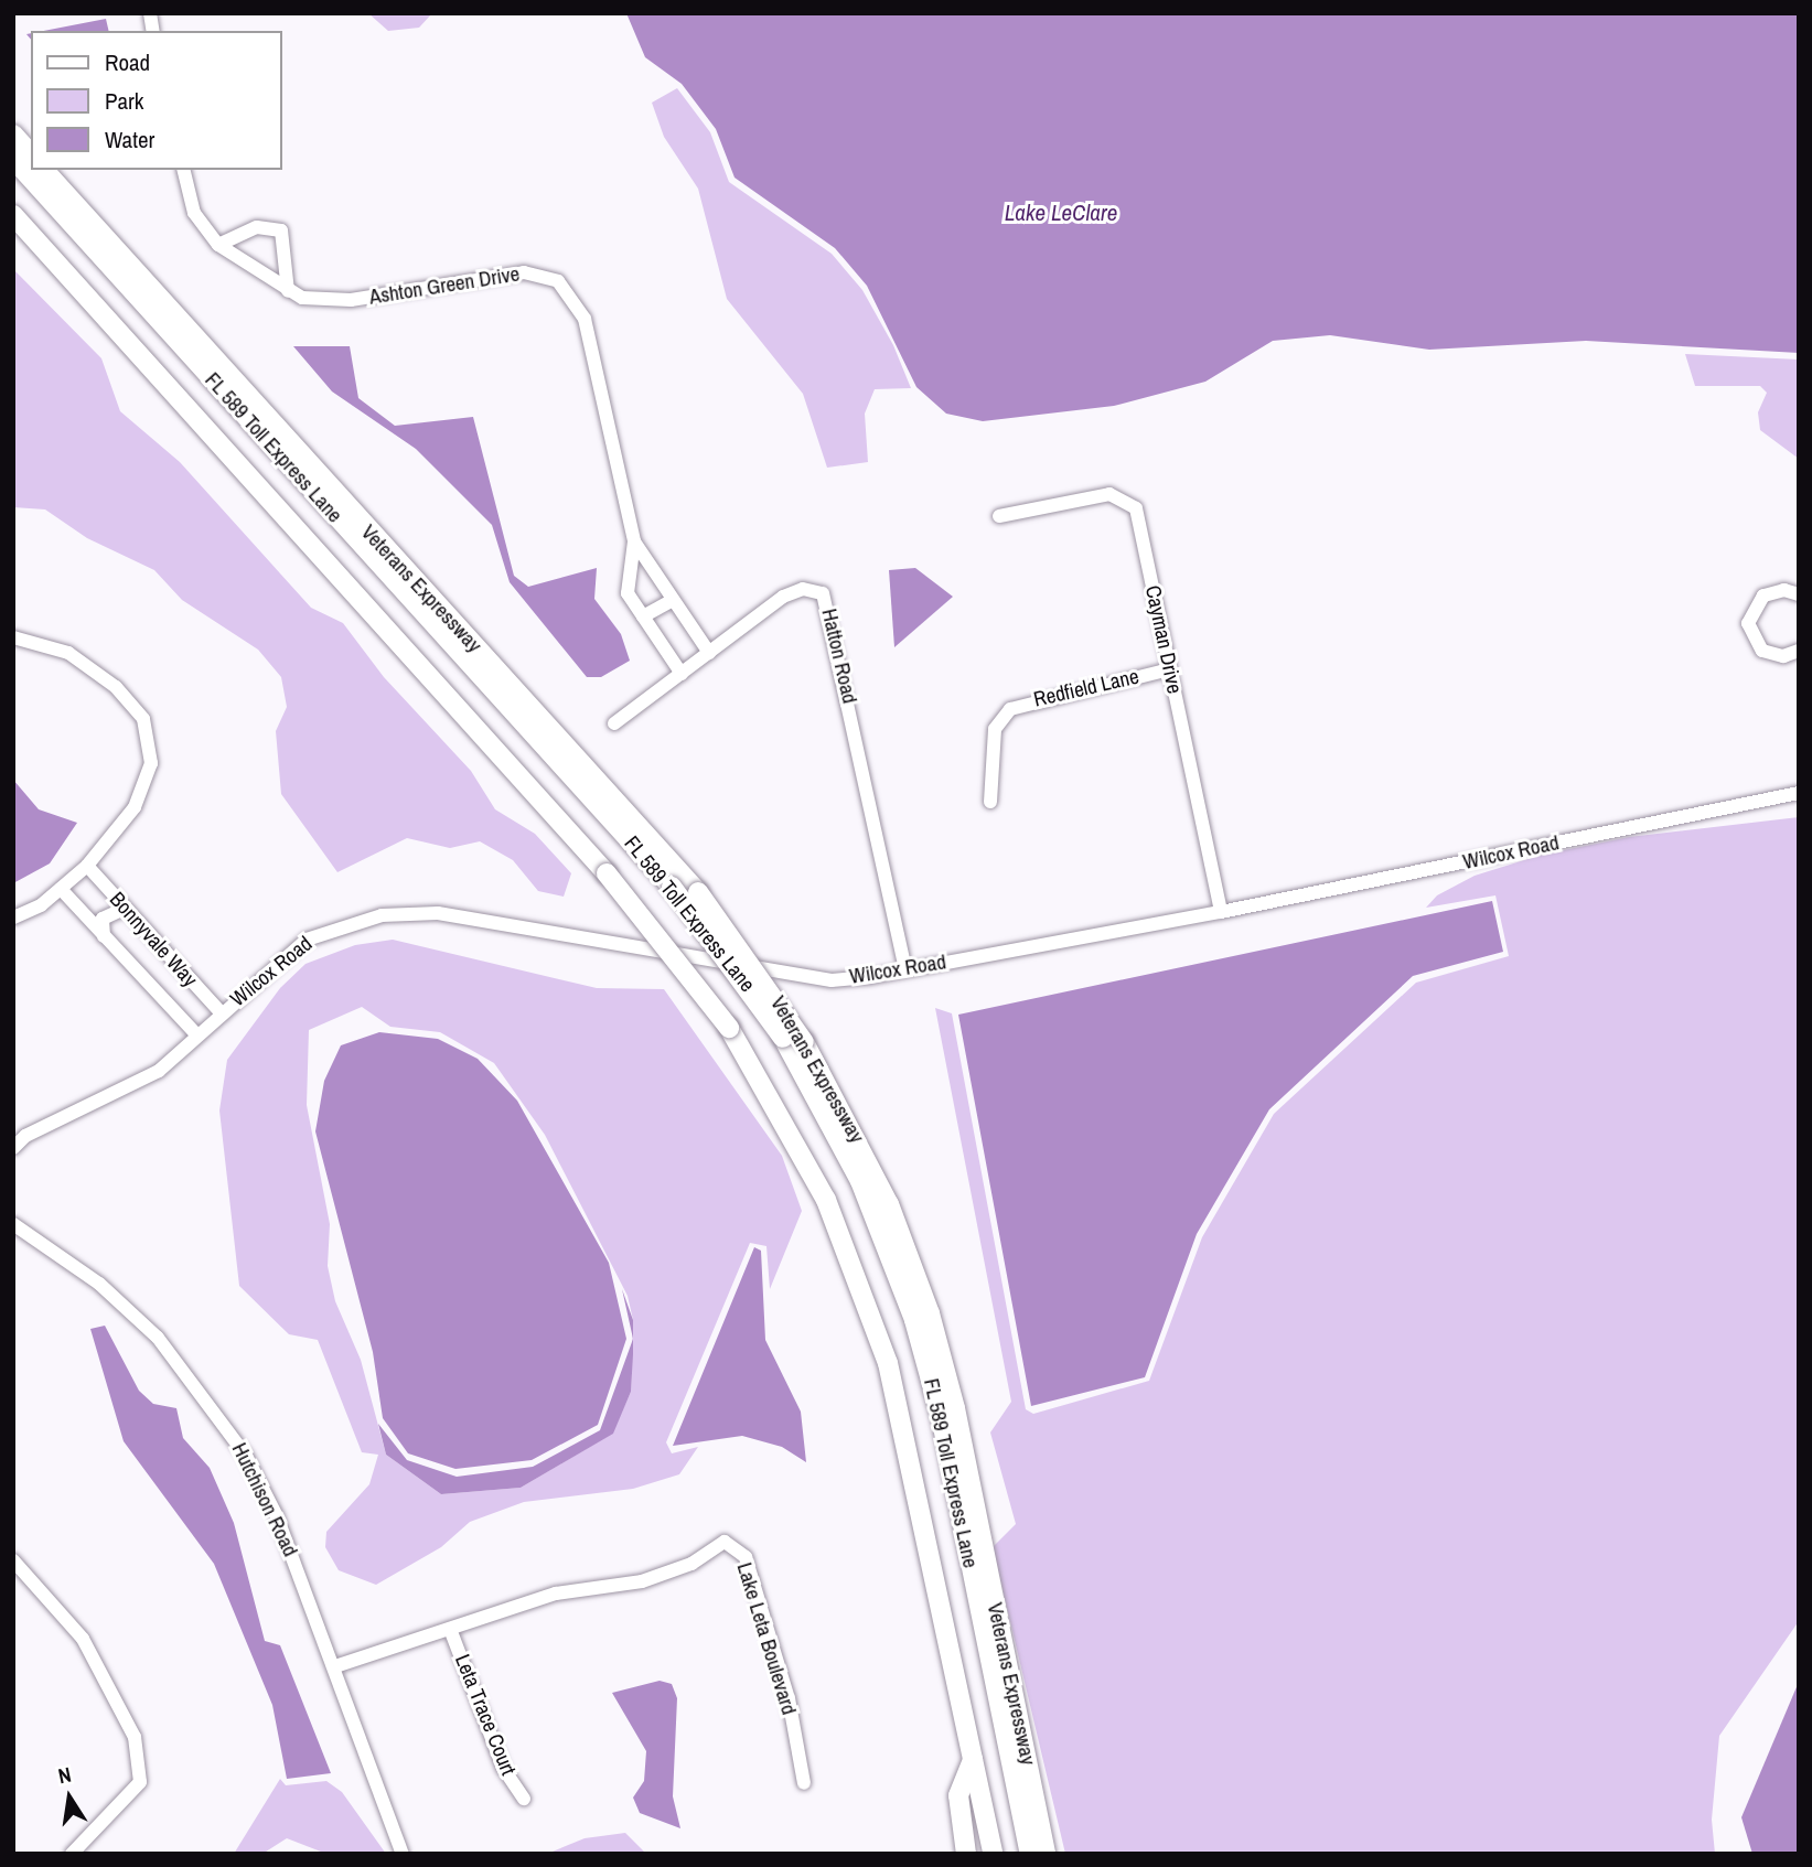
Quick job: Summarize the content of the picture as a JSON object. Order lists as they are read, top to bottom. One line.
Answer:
{"streets":{"highway":["FL 589 Toll Express Lane","Veterans Expressway"],"street":["Ashton Green Drive","Cayman Drive","Hatton Road","Redfield Lane","Wilcox Road","Bonnyvale Way","Hutchison Road","Lake Leta Boulevard","Leta Trace Court"]},"crossings":[["Ashton Green Drive","Hatton Road"],["Cayman Drive","Redfield Lane"],["Cayman Drive","Wilcox Road"],["Hatton Road","Wilcox Road"],["Wilcox Road","Bonnyvale Way"],["Hutchison Road","Lake Leta Boulevard"],["Lake Leta Boulevard","Leta Trace Court"]],"water":["Lake LeClare"],"legend":["Road","Park","Water"],"north":"top"}
